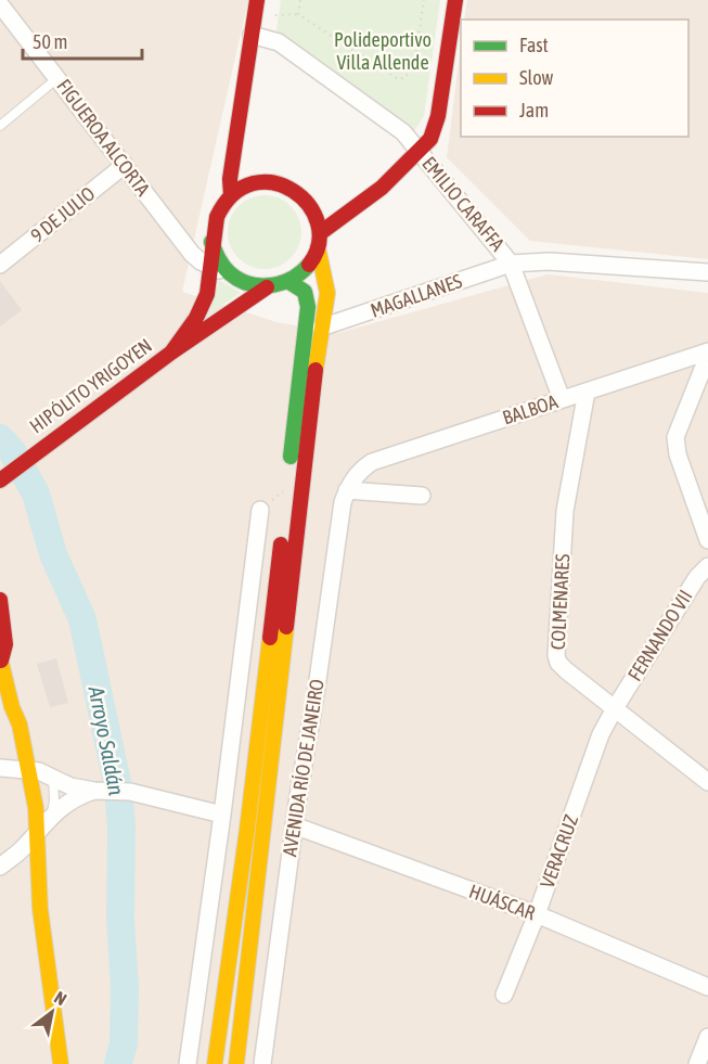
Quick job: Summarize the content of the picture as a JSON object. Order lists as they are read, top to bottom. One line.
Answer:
{"streets":{"main road":["HIPÓLITO YRIGOYEN"],"street":["FIGUEROA ALCORTA","EMILIO CARAFFA","9 DE JULIO","MAGALLANES","BALBOA","COLMENARES","FERNANDO VII","AVENIDA RÍO DE JANEIRO","VERACRUZ","HUÁSCAR"]},"crossings":[["FIGUEROA ALCORTA","9 DE JULIO"],["FIGUEROA ALCORTA","HIPÓLITO YRIGOYEN"],["EMILIO CARAFFA","MAGALLANES"],["BALBOA","COLMENARES"],["BALBOA","AVENIDA RÍO DE JANEIRO"],["COLMENARES","FERNANDO VII"],["COLMENARES","VERACRUZ"],["FERNANDO VII","VERACRUZ"],["AVENIDA RÍO DE JANEIRO","HUÁSCAR"],["VERACRUZ","HUÁSCAR"]],"water":["Arroyo Saldán"],"parks":["Polideportivo Villa Allende"],"legend":["Fast","Slow","Jam"],"scale_bar":"50 m","north":"top right"}
